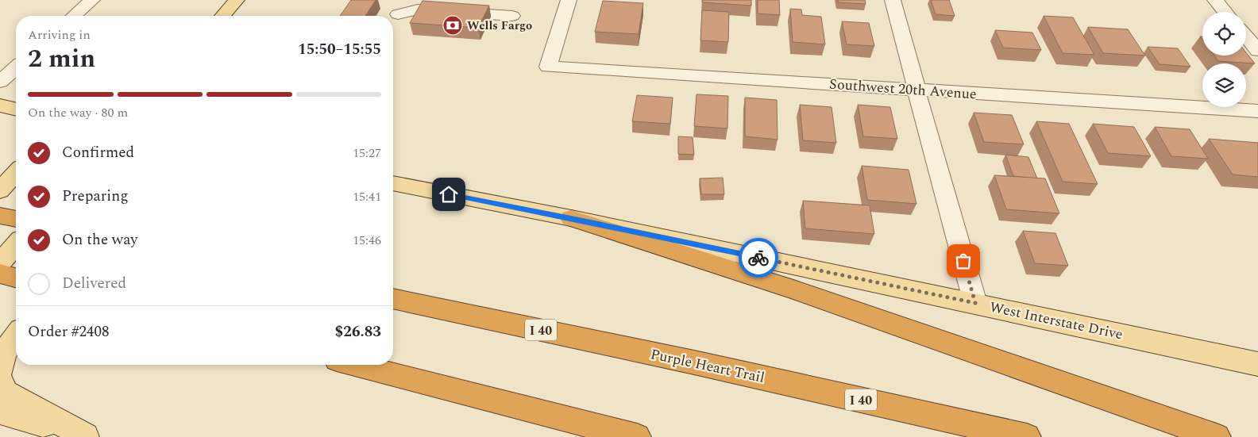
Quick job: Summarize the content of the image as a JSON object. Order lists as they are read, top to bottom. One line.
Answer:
{"streets":{"highway":["I 40","Purple Heart Trail"],"main road":["West Interstate Drive"],"street":["Southwest 20th Avenue"]},"places":{"bank":["Wells Fargo"]},"page":{"heading":["2 min","Arriving in","15:50–15:55"],"panel":["Order #2408","$26.83"],"bar":"On the way · 80 m","list":[["Confirmed","15:27"],["Preparing","15:41"],["On the way","15:46"],"Delivered"]}}
